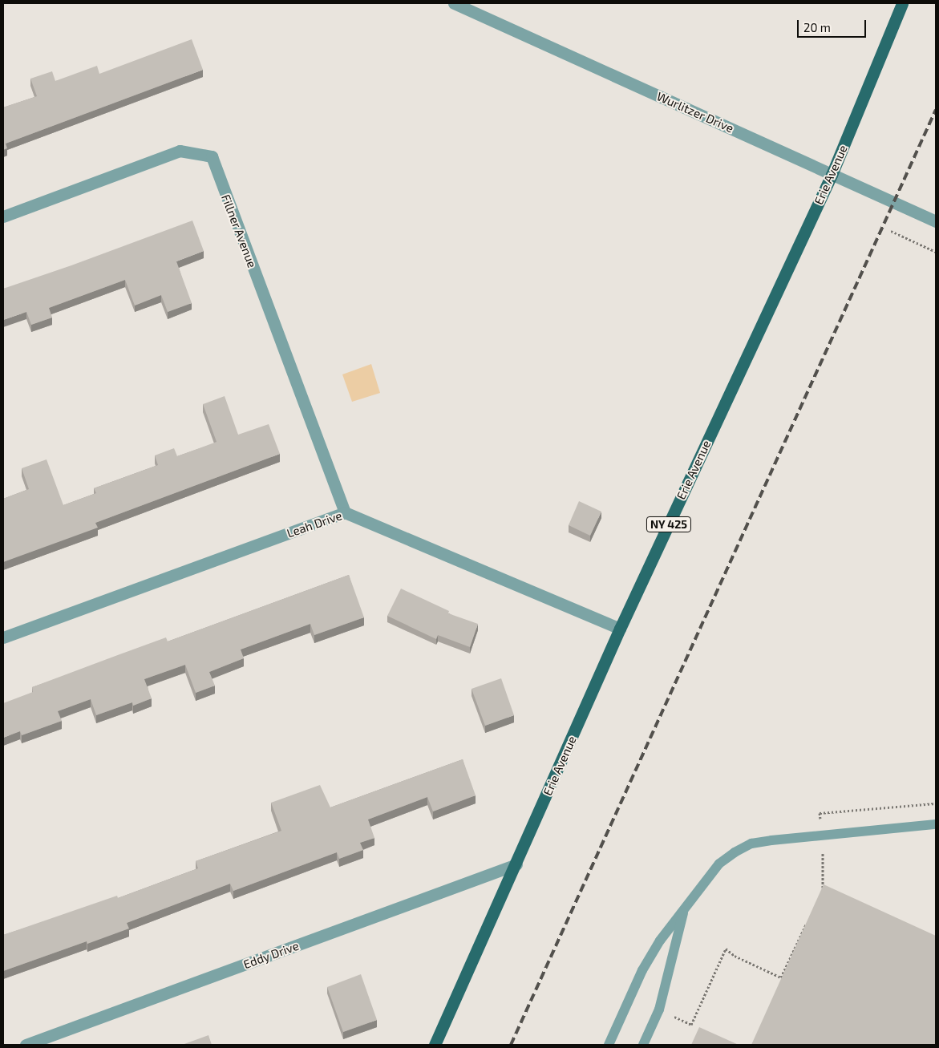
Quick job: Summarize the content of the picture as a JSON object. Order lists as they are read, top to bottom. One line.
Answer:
{"streets":{"main road":["Erie Avenue","NY 425"],"street":["Wurlitzer Drive","Fillner Avenue","Leah Drive","Eddy Drive"]},"crossings":[["Wurlitzer Drive","Erie Avenue"],["Erie Avenue","Leah Drive"],["Erie Avenue","Eddy Drive"],["Fillner Avenue","Leah Drive"]],"scale_bar":"20 m"}
